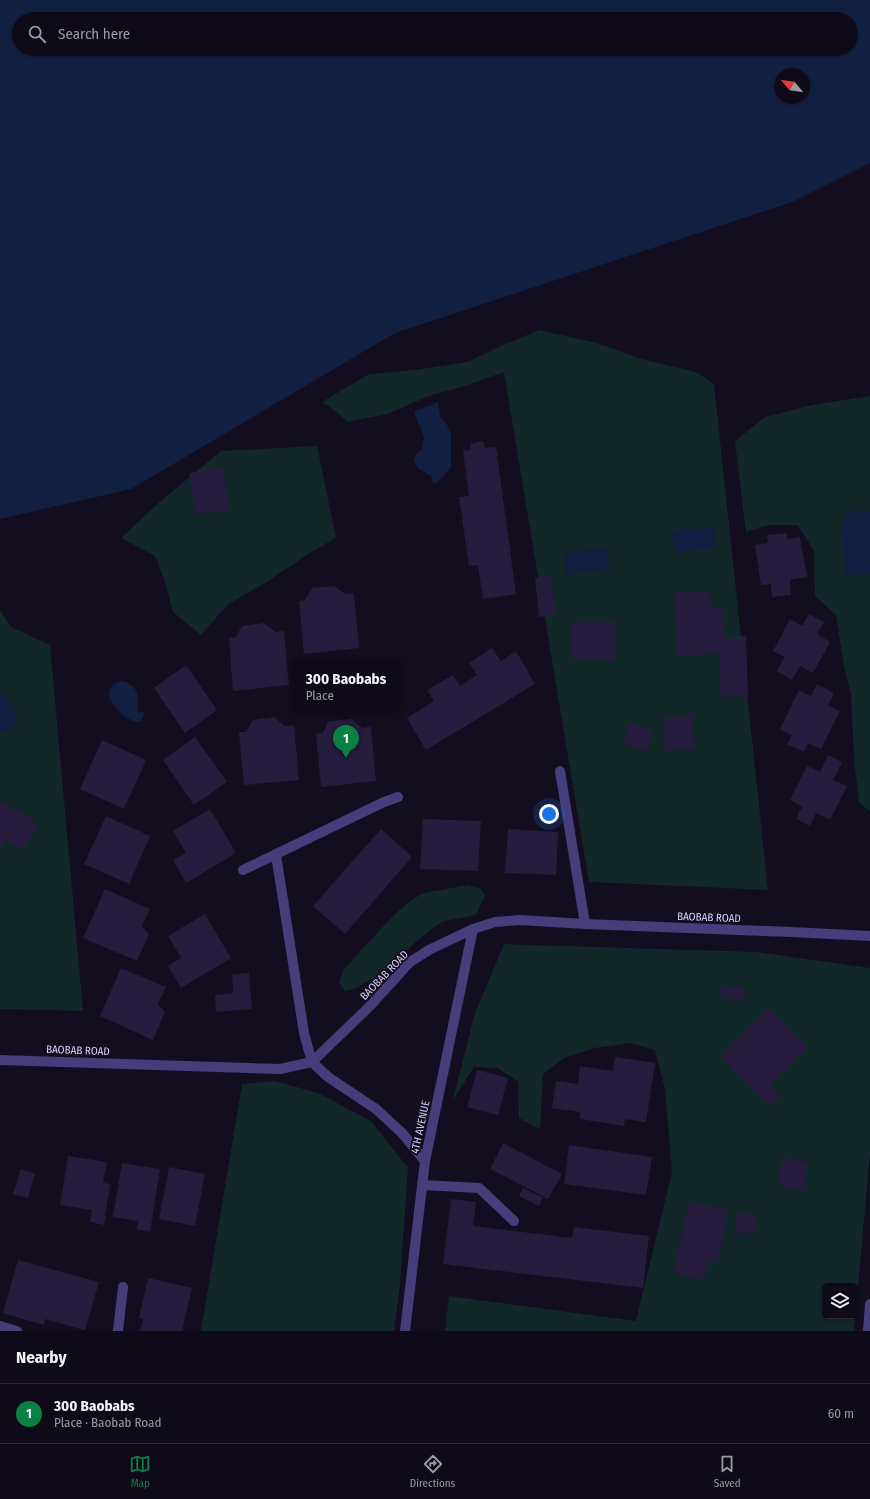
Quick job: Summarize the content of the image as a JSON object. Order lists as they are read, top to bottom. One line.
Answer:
{"streets":{"street":["BAOBAB ROAD","4TH AVENUE"]},"crossings":[["BAOBAB ROAD","4TH AVENUE"]],"north":"top left","page":{"search":"Search here","popup":["300 Baobabs","Place"],"pins":"1","heading":"Nearby","list":[{"mark":"1","name":"300 Baobabs","note":"Place · Baobab Road","value":"60 m"}],"nav":["Map","Directions","Saved"]}}
